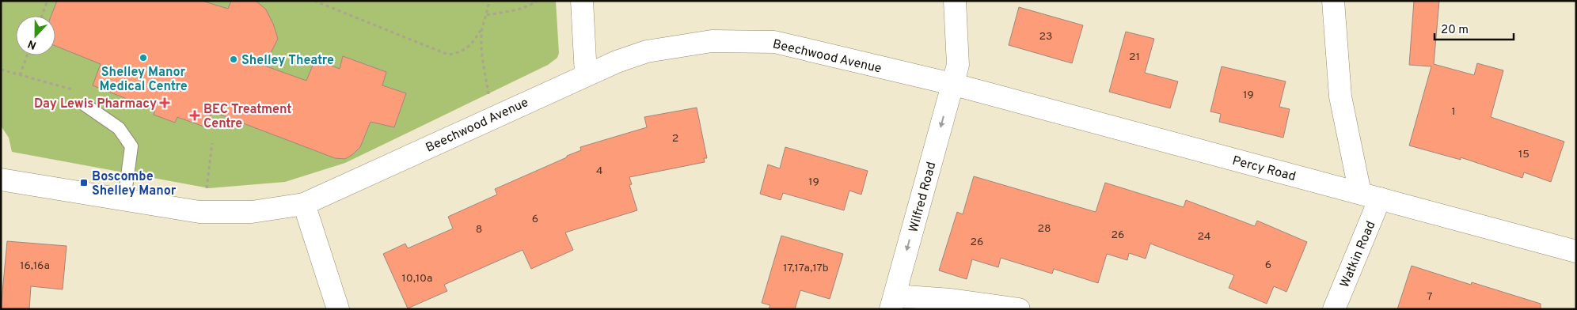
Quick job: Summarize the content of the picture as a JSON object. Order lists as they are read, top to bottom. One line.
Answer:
{"streets":{"street":["Beechwood Avenue","Percy Road","Wilfred Road","Watkin Road"]},"crossings":[["Beechwood Avenue","Percy Road"],["Beechwood Avenue","Wilfred Road"],["Percy Road","Wilfred Road"],["Percy Road","Watkin Road"]],"one_way":["Wilfred Road"],"places":{"other":["Shelley Manor Medical Centre","Shelley Theatre"],"health":["Day Lewis Pharmacy","BEC Treatment Centre"],"transit":["Boscombe Shelley Manor"]},"house_numbers":["23","21","19","1","2","15","4","19","6","28","8","26","24","26","6","16,16a","17,17a,17b","10,10a","7"],"scale_bar":"20 m","north":"bottom"}
